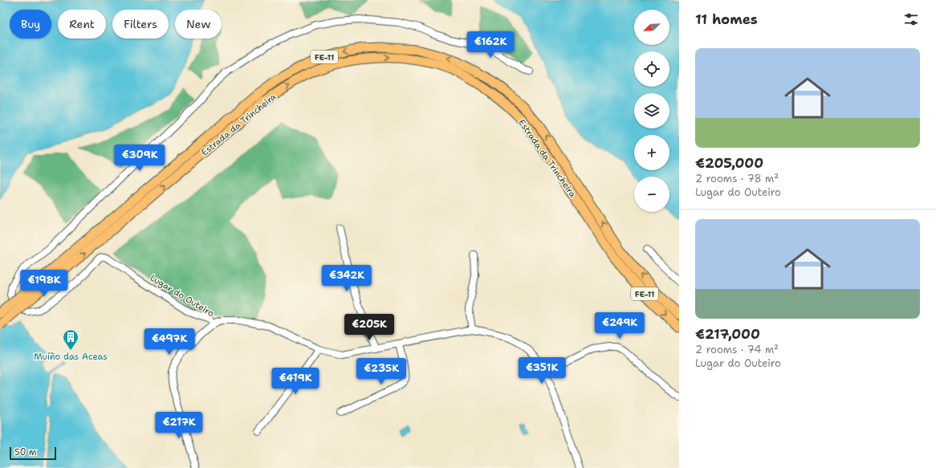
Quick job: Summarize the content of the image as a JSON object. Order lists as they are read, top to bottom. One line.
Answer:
{"streets":{"highway":["FE-11","Estrada da Trincheira"],"street":["Lugar do Outeiro"]},"places":{"building":["Muíño das Aceas"]},"scale_bar":"50 m","north":"bottom left","page":{"heading":"11 homes","map_buttons":["+","−"],"chip":["Buy","Rent","Filters","New"],"price":["€162K","€309K","€342K","€198K","€249K","€205K","€497K","€351K","€235K","€419K","€217K"],"list":[{"name":"€205,000","note":"2 rooms · 78 m² · Lugar do Outeiro"},{"name":"€217,000","note":"2 rooms · 74 m² · Lugar do Outeiro"}],"scale":"50 m"}}
